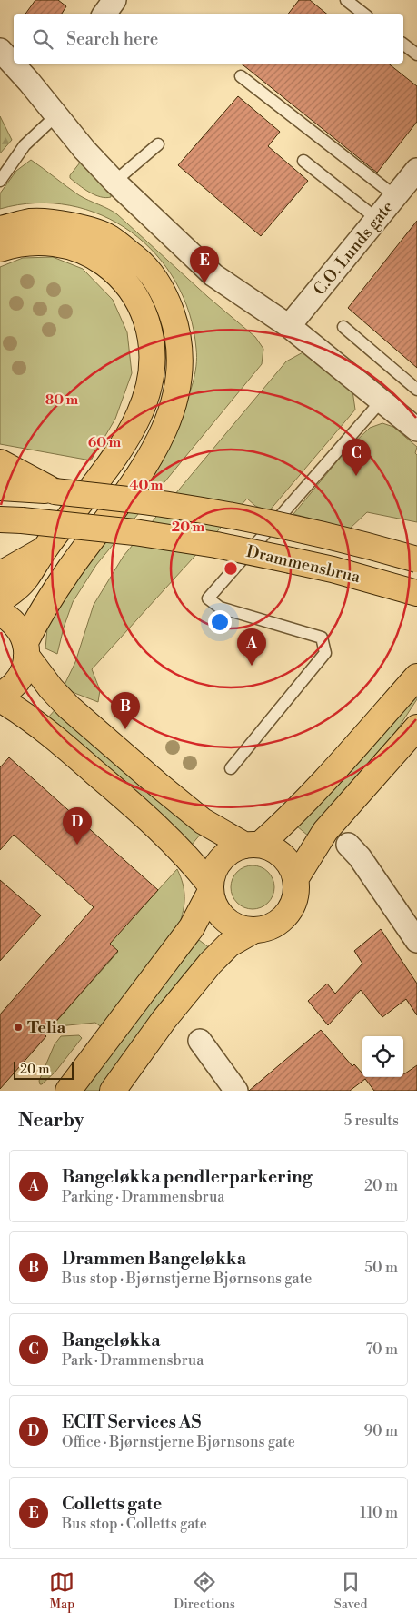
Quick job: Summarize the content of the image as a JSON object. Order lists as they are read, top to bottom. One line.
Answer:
{"streets":{"main road":["Drammensbrua"],"street":["C.O. Lunds gate"]},"places":["Telia"],"scale_bar":"20 m","page":{"search":"Search here","pins":["E","C","A","B","D"],"scale":"20 m","heading":["Nearby","5 results"],"list":[{"mark":"A","name":"Bangeløkka pendlerparkering","note":"Parking · Drammensbrua","value":"20 m"},{"mark":"B","name":"Drammen Bangeløkka","note":"Bus stop · Bjørnstjerne Bjørnsons gate","value":"50 m"},{"mark":"C","name":"Bangeløkka","note":"Park · Drammensbrua","value":"70 m"},{"mark":"D","name":"ECIT Services AS","note":"Office · Bjørnstjerne Bjørnsons gate","value":"90 m"},{"mark":"E","name":"Colletts gate","note":"Bus stop · Colletts gate","value":"110 m"}],"nav":["Map","Directions","Saved"]},"rings":["80 m","60 m","40 m","20 m"]}
